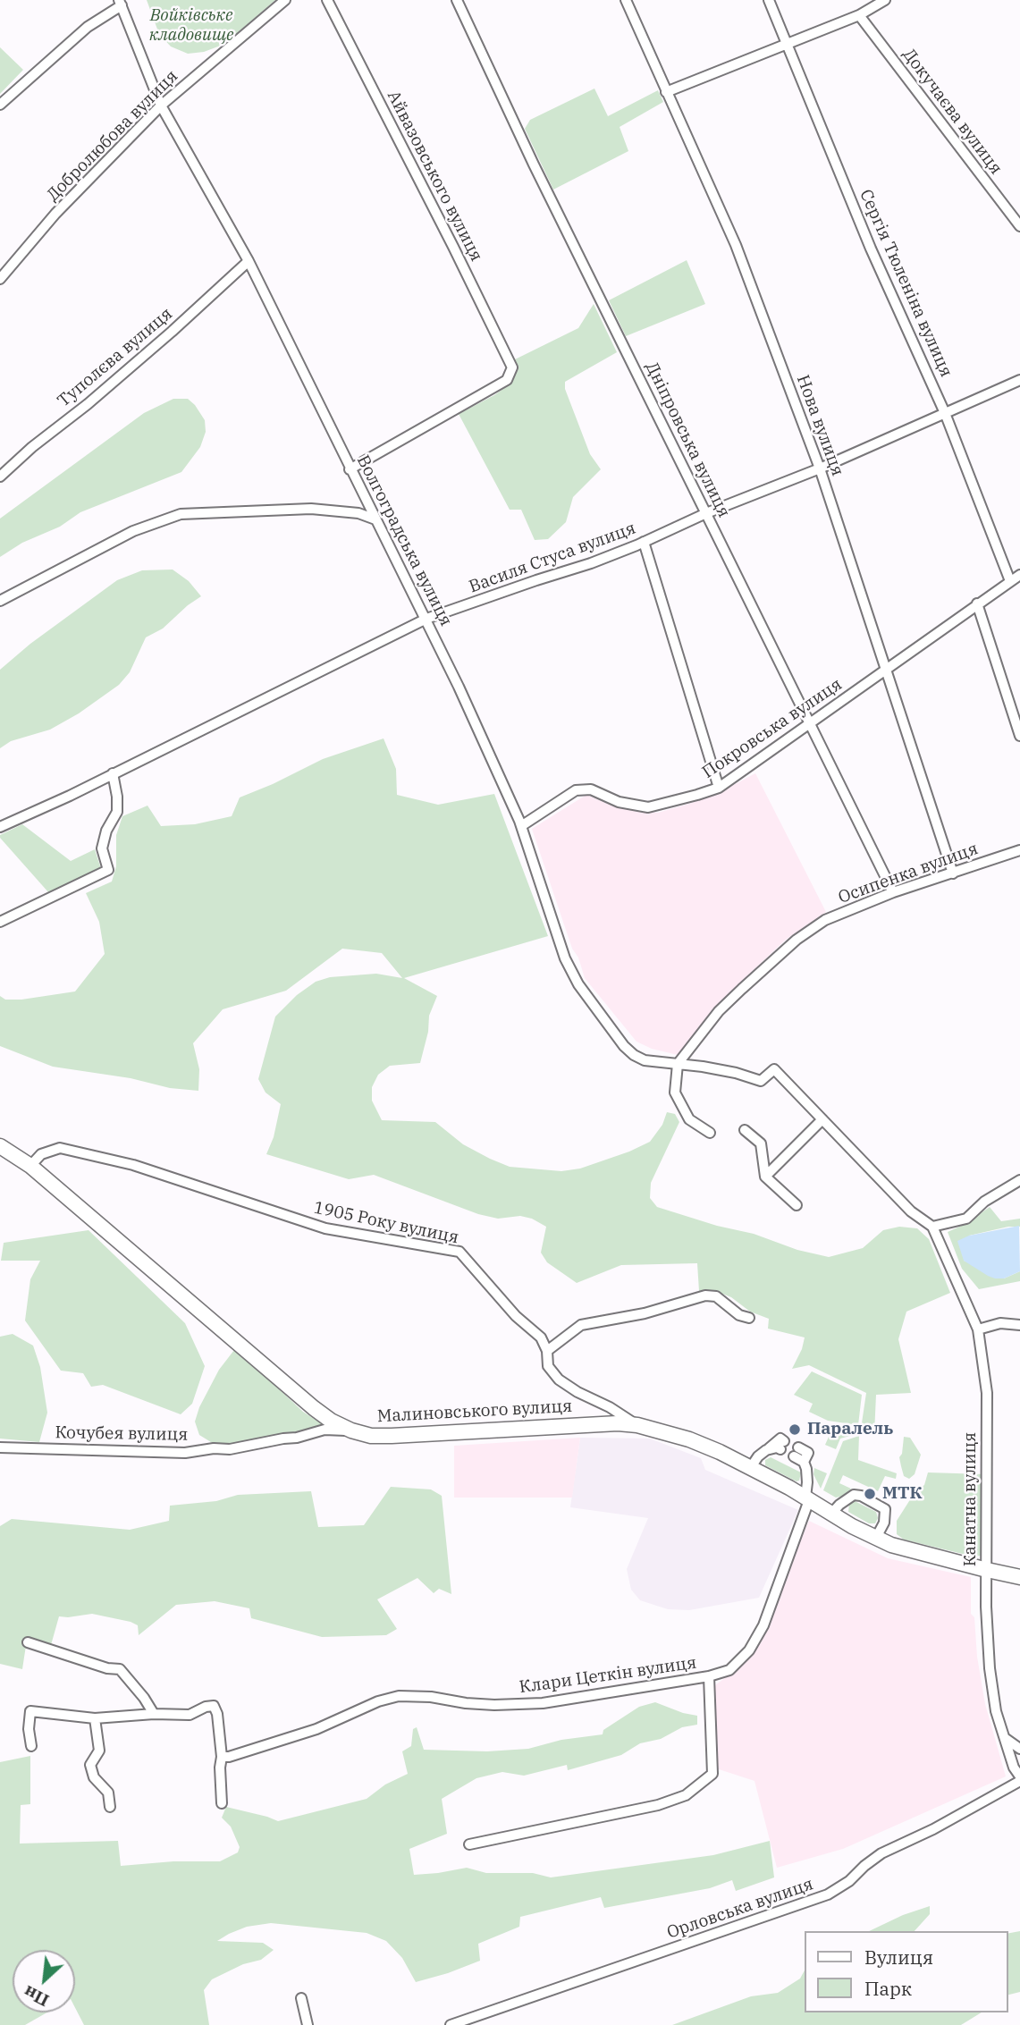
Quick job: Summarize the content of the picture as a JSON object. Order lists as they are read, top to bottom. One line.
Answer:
{"streets":{"main road":["Малиновського вулиця"],"street":["Докучаєва вулиця","Добролюбова вулиця","Айвазовського вулиця","Сергія Тюленіна вулиця","Туполєва вулиця","Нова вулиця","Дніпровська вулиця","Волгоградська вулиця","Василя Стуса вулиця","Покровська вулиця","Осипенка вулиця","1905 Року вулиця","Кочубея вулиця","Канатна вулиця","Клари Цеткін вулиця","Орловська вулиця"]},"crossings":[["Добролюбова вулиця","Волгоградська вулиця"],["Айвазовського вулиця","Волгоградська вулиця"],["Сергія Тюленіна вулиця","Василя Стуса вулиця"],["Сергія Тюленіна вулиця","Покровська вулиця"],["Туполєва вулиця","Волгоградська вулиця"],["Нова вулиця","Василя Стуса вулиця"],["Нова вулиця","Покровська вулиця"],["Нова вулиця","Осипенка вулиця"],["Дніпровська вулиця","Василя Стуса вулиця"],["Дніпровська вулиця","Покровська вулиця"],["Дніпровська вулиця","Осипенка вулиця"],["Волгоградська вулиця","Василя Стуса вулиця"],["Волгоградська вулиця","Покровська вулиця"],["Волгоградська вулиця","Осипенка вулиця"],["Волгоградська вулиця","Канатна вулиця"],["Осипенка вулиця","Канатна вулиця"],["1905 Року вулиця","Малиновського вулиця"],["Малиновського вулиця","Кочубея вулиця"],["Малиновського вулиця","Канатна вулиця"],["Малиновського вулиця","Клари Цеткін вулиця"],["Канатна вулиця","Орловська вулиця"]],"parks":["Войківське кладовище"],"places":["Паралель","МТК"],"legend":["Вулиця","Парк"],"north":"bottom left"}
